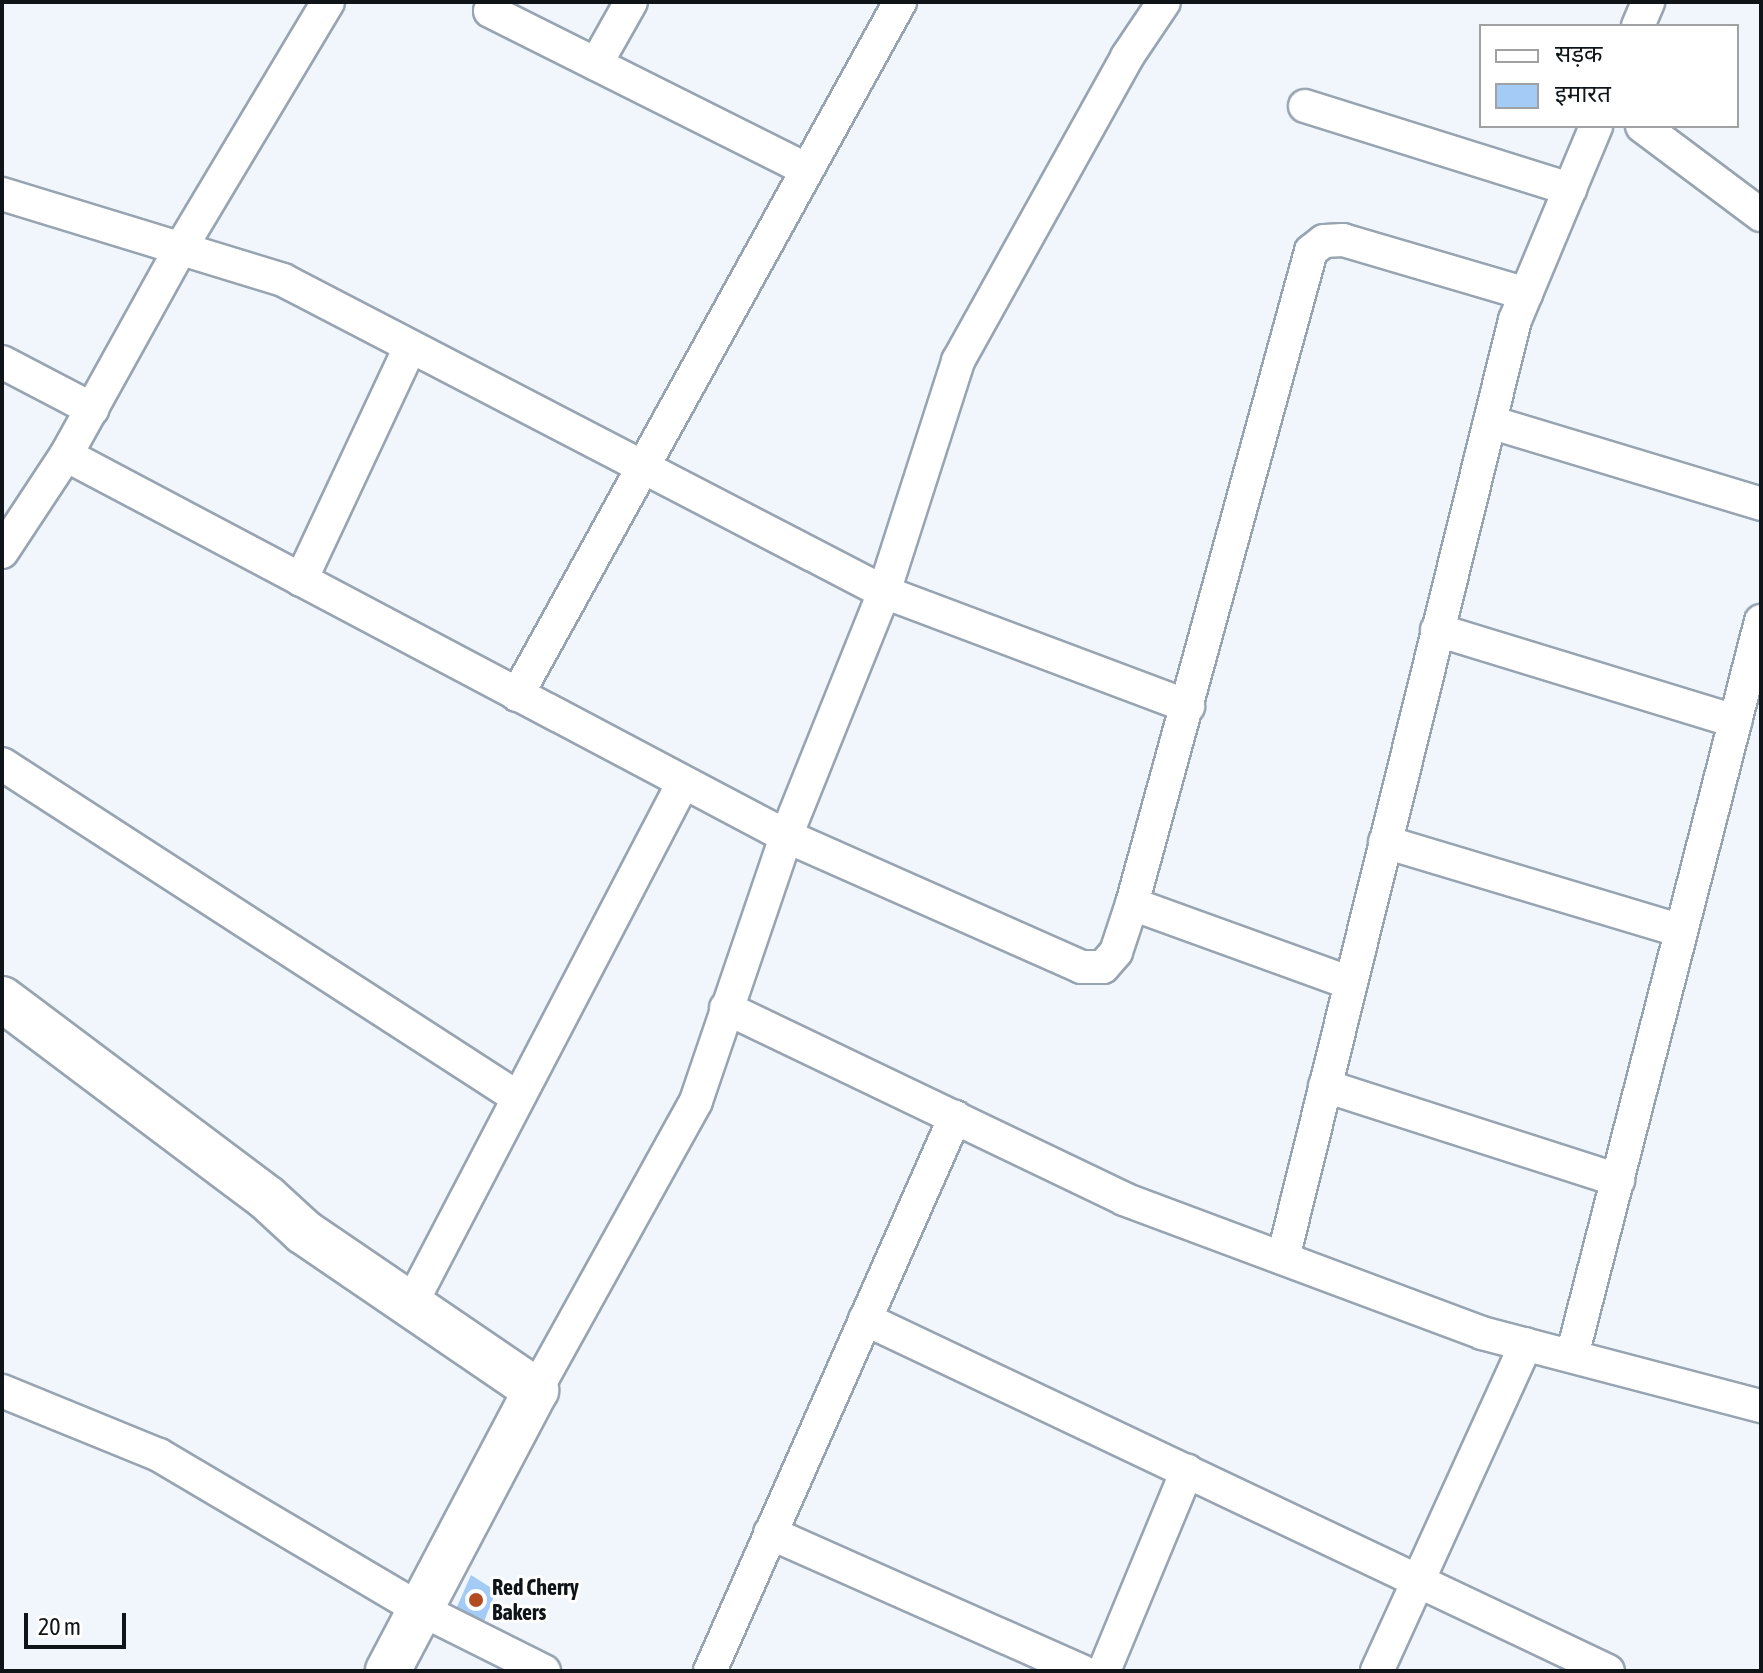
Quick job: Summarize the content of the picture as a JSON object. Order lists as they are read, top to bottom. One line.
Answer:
{"places":["Red Cherry Bakers"],"legend":["सड़क","इमारत"],"scale_bar":"20 m"}
